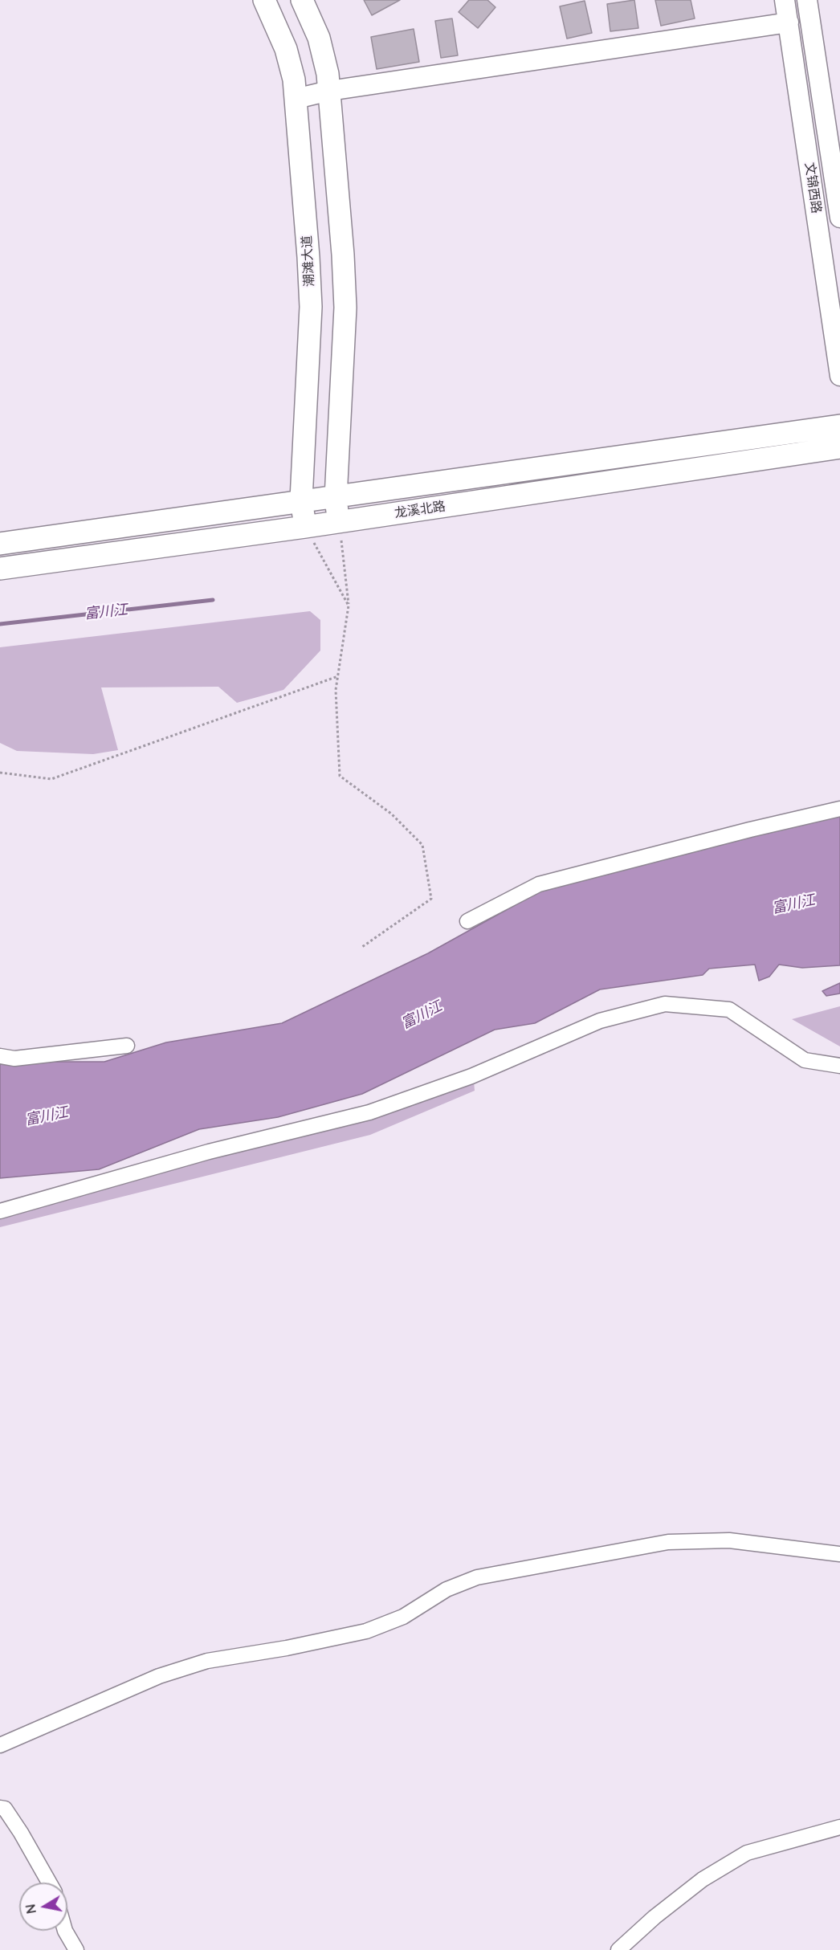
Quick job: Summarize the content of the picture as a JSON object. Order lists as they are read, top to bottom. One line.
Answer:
{"streets":{"main road":["潮滩大道","龙溪北路"],"street":["文锦西路"]},"crossings":[["潮滩大道","龙溪北路"]],"water":["富川江"],"north":"left"}
